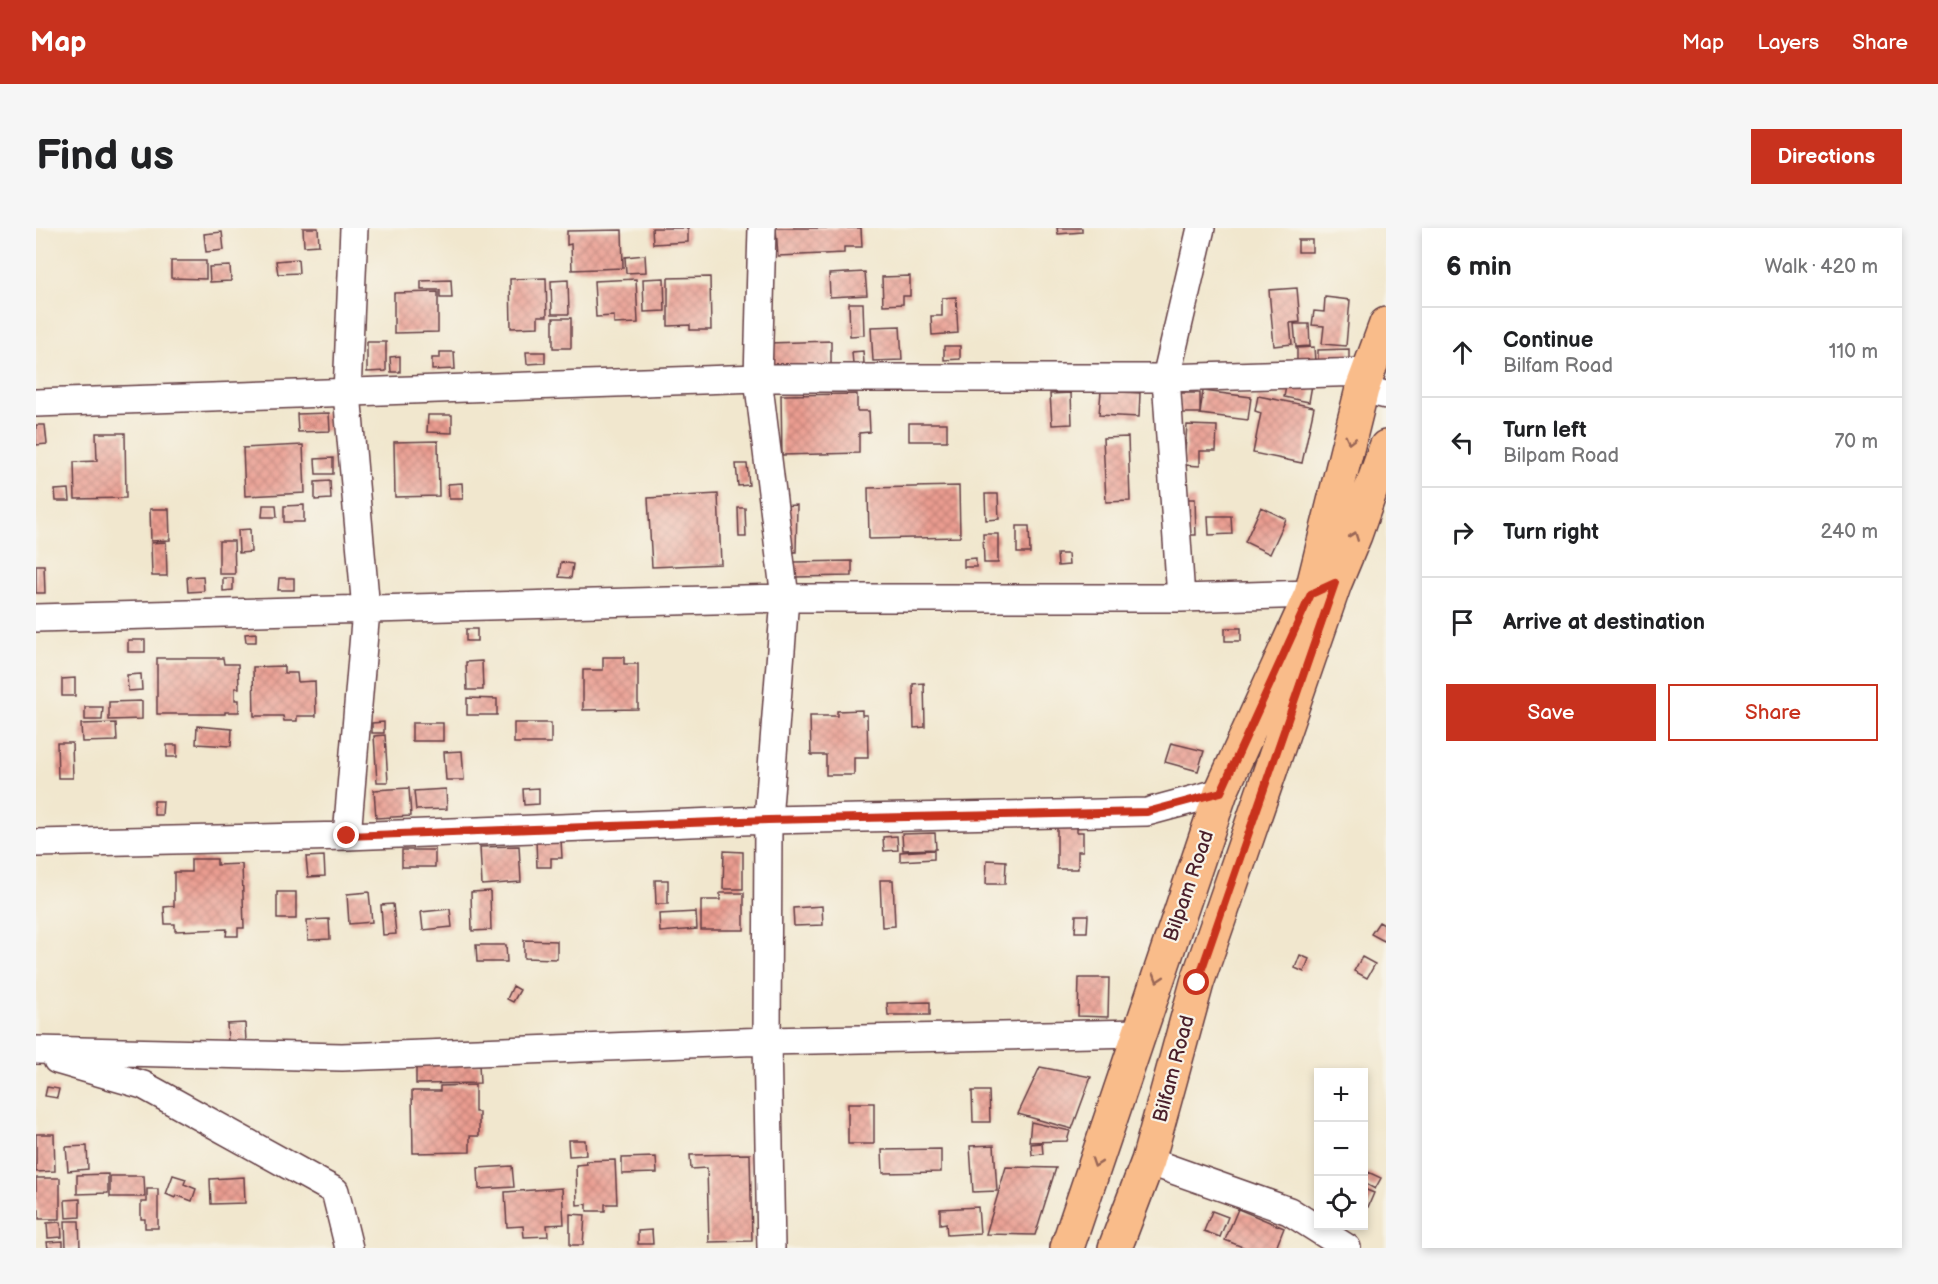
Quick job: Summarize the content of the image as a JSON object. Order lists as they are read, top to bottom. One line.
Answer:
{"streets":{"main road":["Bilpam Road","Bilfam Road"]},"crossings":[["Bilpam Road","Bilfam Road"]],"one_way":["Bilpam Road"],"page":{"header":"Map","nav":["Map","Layers","Share"],"buttons":["Directions",["Save","Share"]],"title":"Find us","heading":["6 min","Walk · 420 m"],"list":[["Continue","Bilfam Road","110 m"],["Turn left","Bilpam Road","70 m"],["Turn right","240 m"],"Arrive at destination"],"map_buttons":["+","−"]}}
